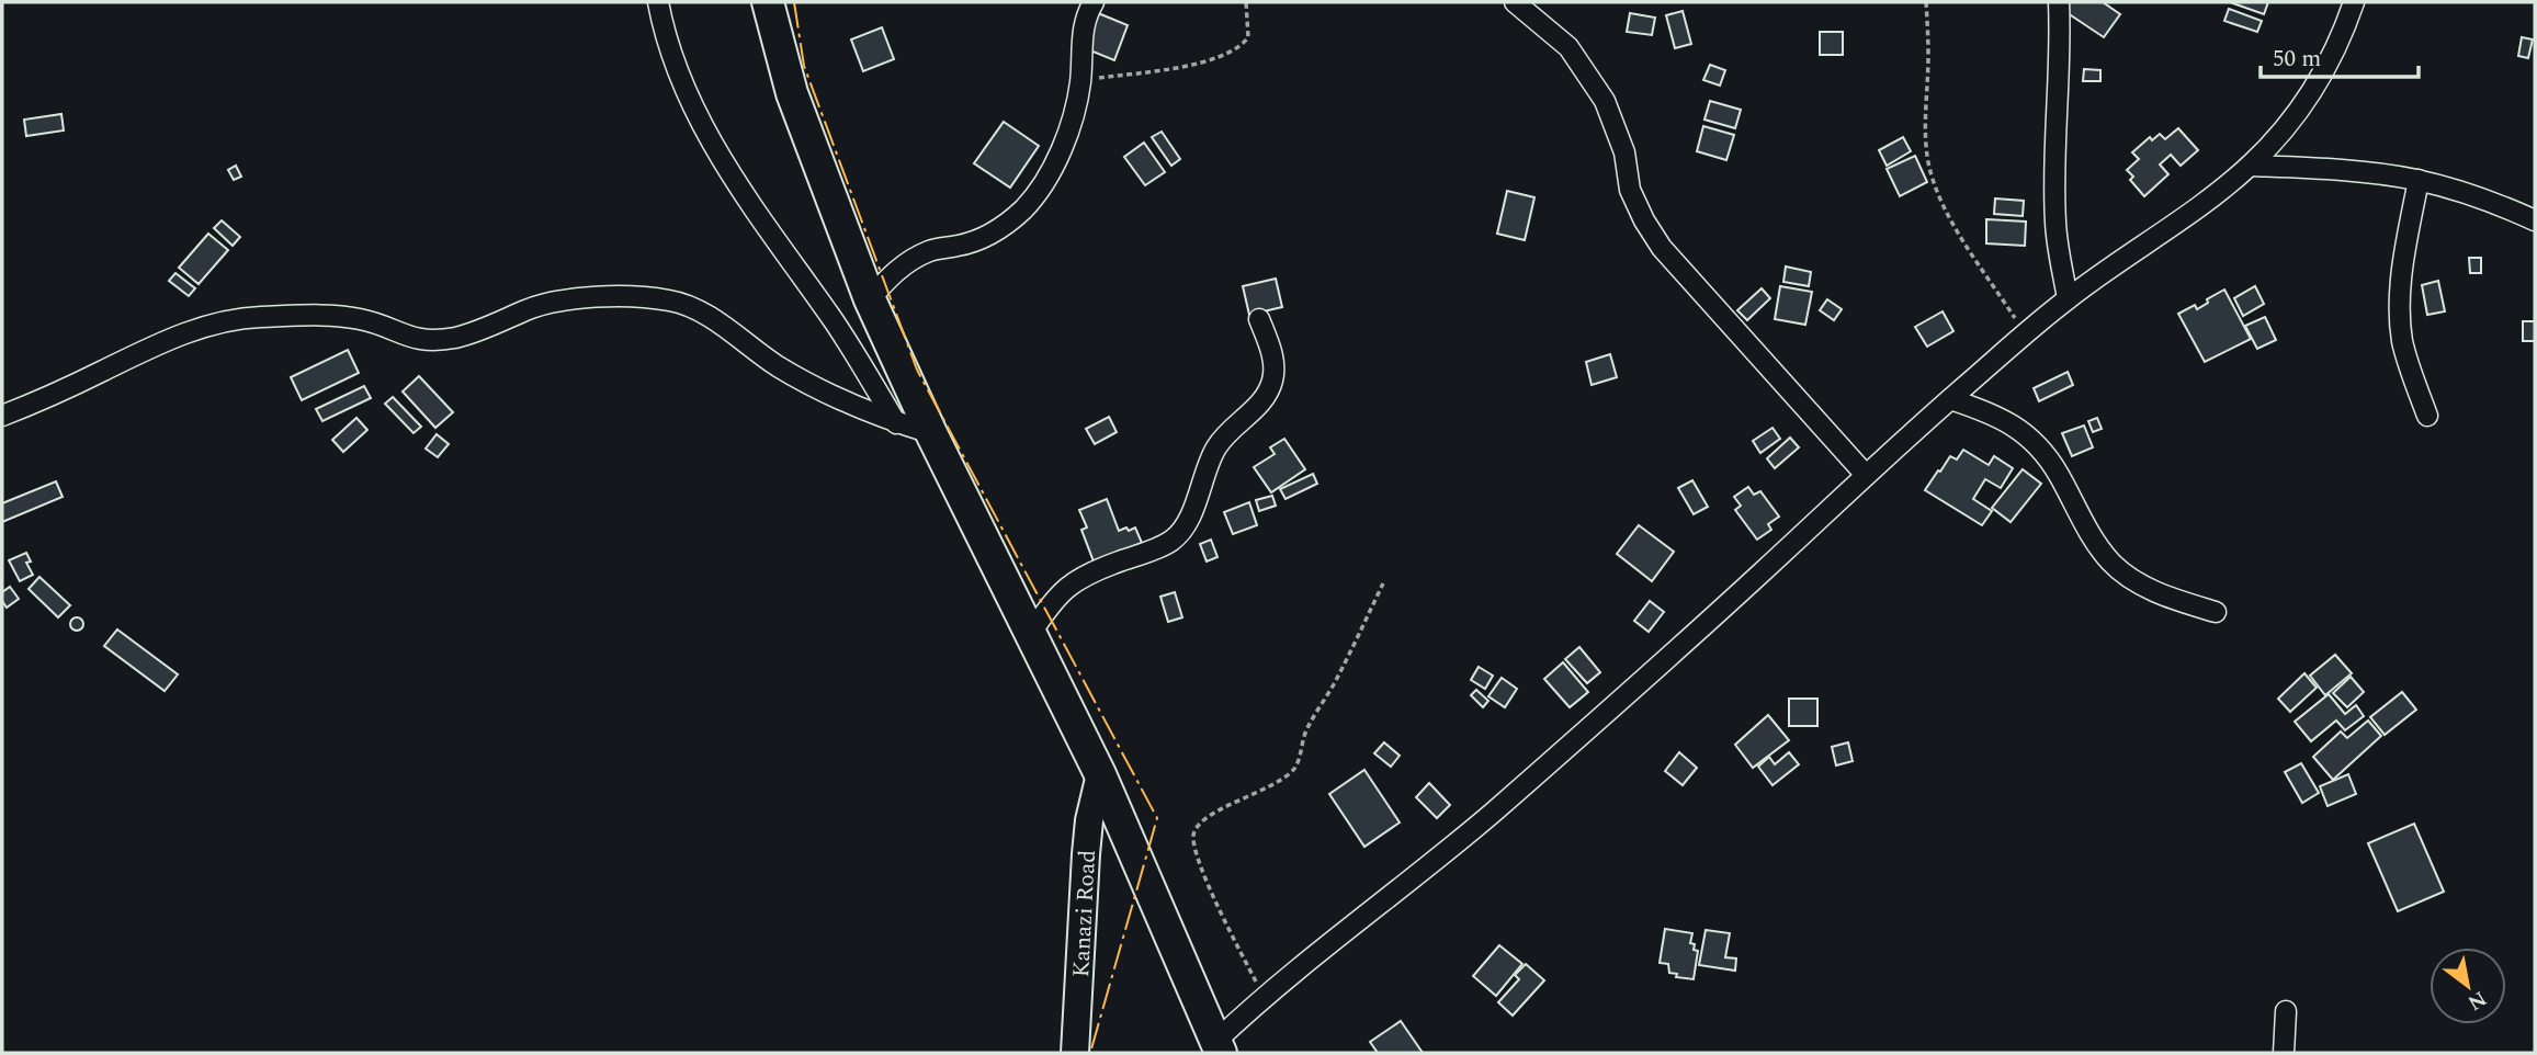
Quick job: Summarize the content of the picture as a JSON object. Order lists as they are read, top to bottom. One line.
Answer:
{"streets":{"main road":["Kanazi Road"]},"scale_bar":"50 m","north":"bottom right"}
